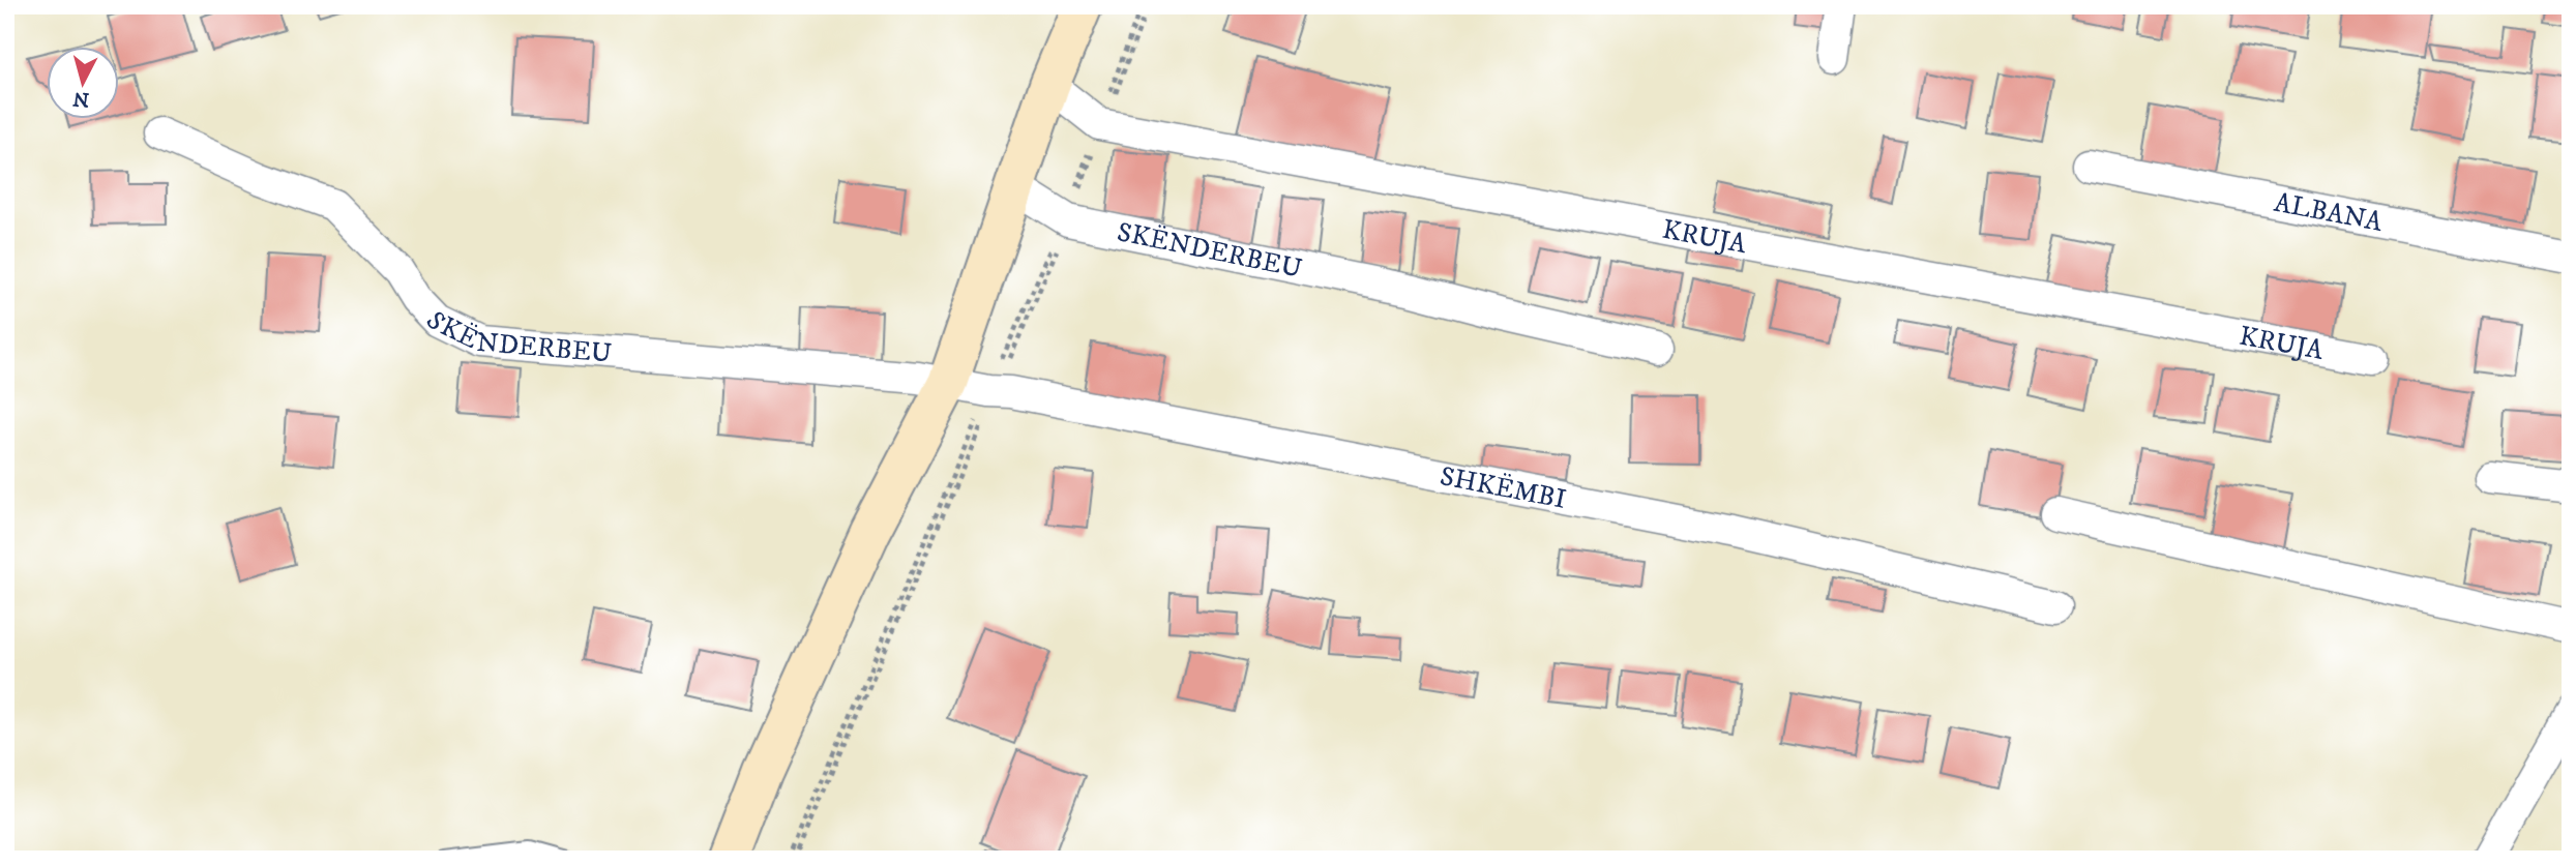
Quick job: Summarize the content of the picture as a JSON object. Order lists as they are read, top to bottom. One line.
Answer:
{"streets":{"street":["ALBANA","KRUJA","SKËNDERBEU","SHKËMBI"]},"crossings":[["SKËNDERBEU","SHKËMBI"]],"north":"bottom"}
